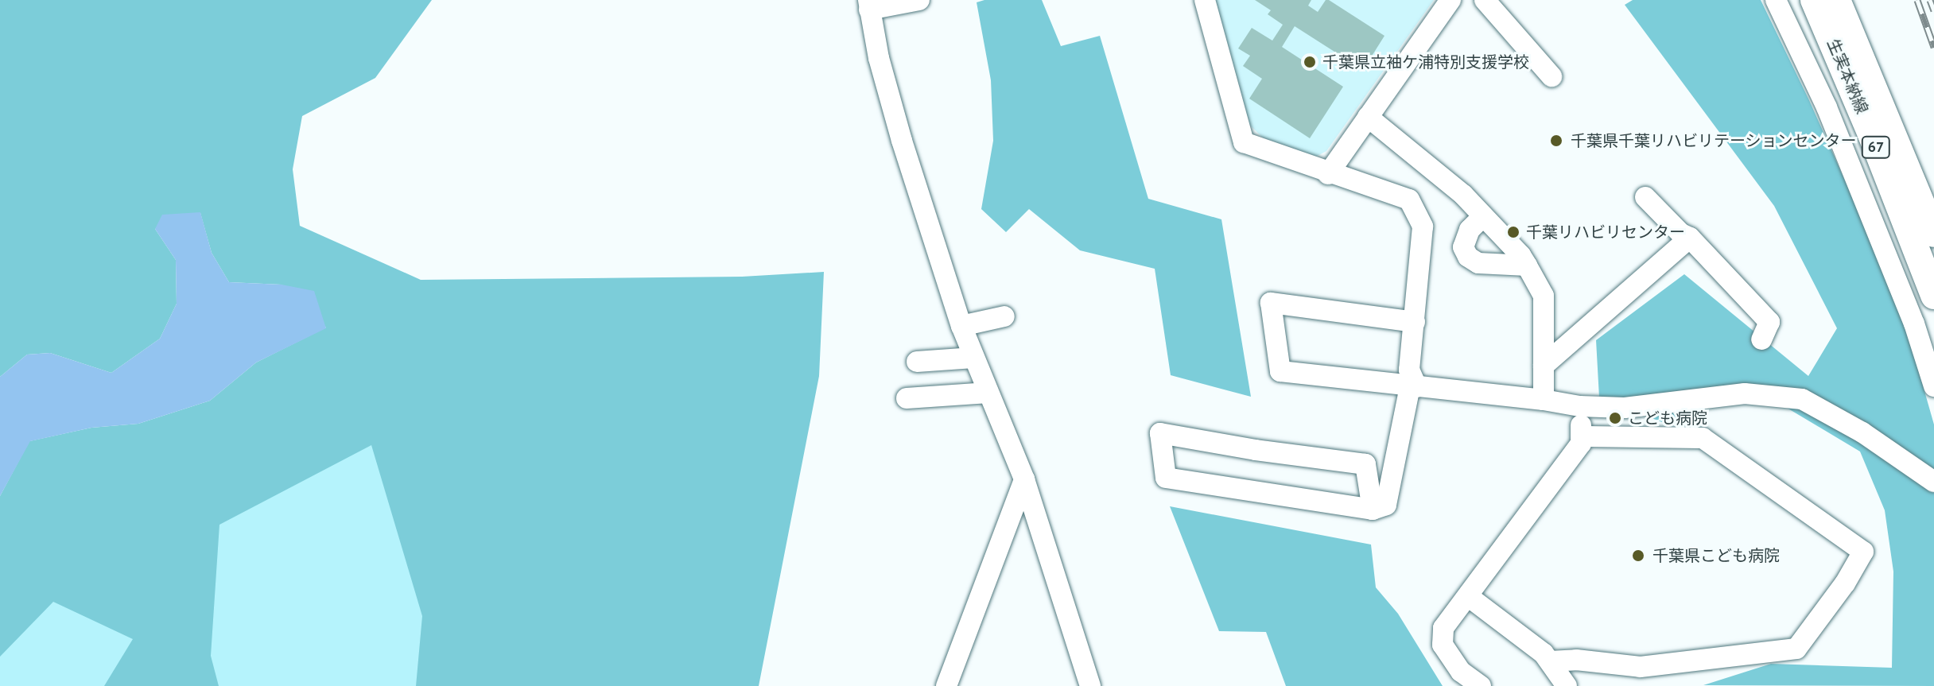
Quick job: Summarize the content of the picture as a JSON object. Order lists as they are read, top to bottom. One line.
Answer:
{"streets":{"main road":["生実本納線","67"]},"places":["千葉県立袖ケ浦特別支援学校","千葉県千葉リハビリテーションセンター","千葉リハビリセンター","こども病院","千葉県こども病院"]}
